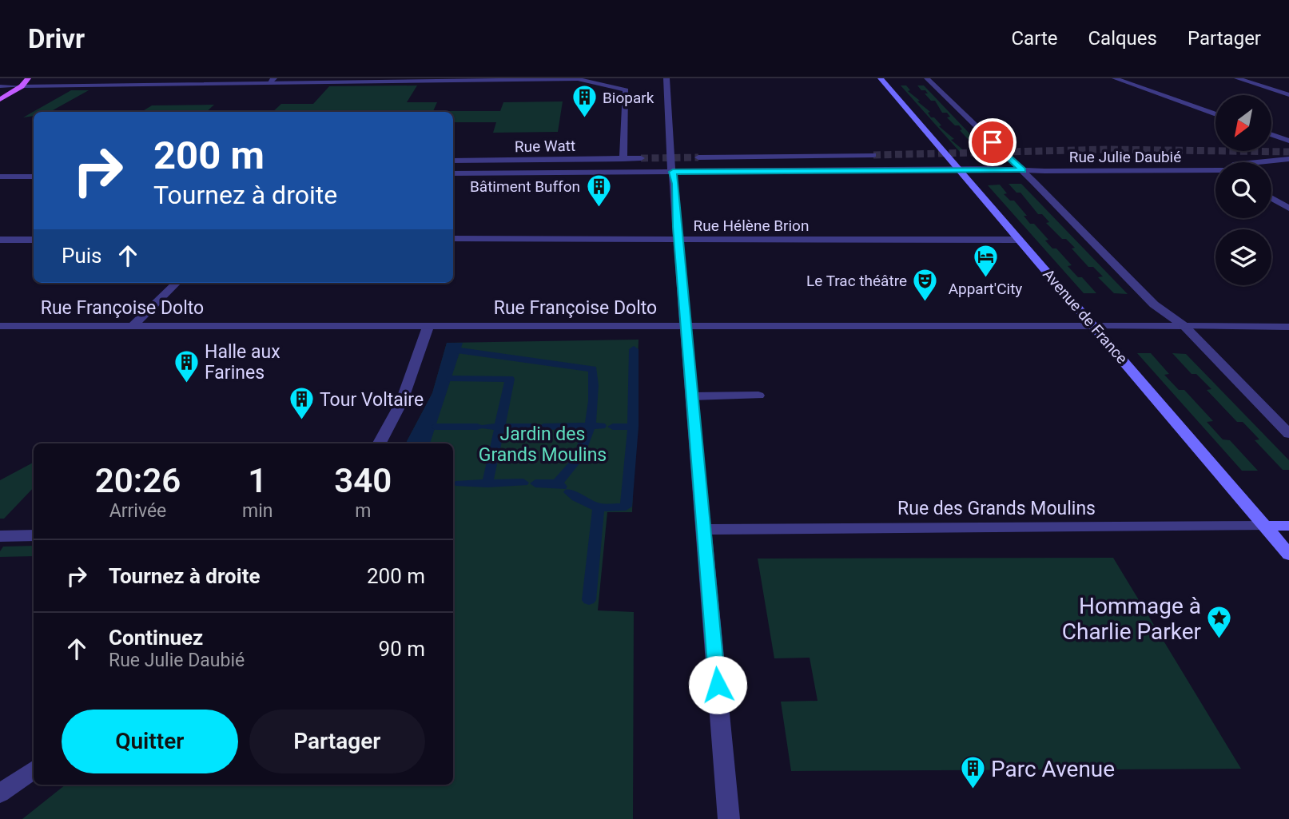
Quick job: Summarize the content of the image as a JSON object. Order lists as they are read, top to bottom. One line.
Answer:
{"streets":{"street":["Rue Watt","Rue Julie Daubié","Rue Hélène Brion","Rue Françoise Dolto","Avenue de France","Rue des Grands Moulins"]},"crossings":[["Rue Julie Daubié","Avenue de France"],["Rue Hélène Brion","Avenue de France"],["Rue Françoise Dolto","Avenue de France"],["Avenue de France","Rue des Grands Moulins"]],"parks":["Jardin des Grands Moulins"],"places":{"building":["Biopark","Bâtiment Buffon","Halle aux Farines","Tour Voltaire","Parc Avenue"],"hotel":["Appart'City"],"theatre":["Le Trac théâtre"],"place":["Hommage à Charlie Parker"]},"north":"bottom left","page":{"header":"Drivr","nav":["Carte","Calques","Partager"],"turn":["200 m","Tournez à droite"],"then":"Puis","eta":["20:26","Arrivée","1","min","340","m"],"list":[{"name":"Tournez à droite","value":"200 m"},{"name":"Continuez","note":"Rue Julie Daubié","value":"90 m"}],"buttons":["Quitter","Partager"]}}
